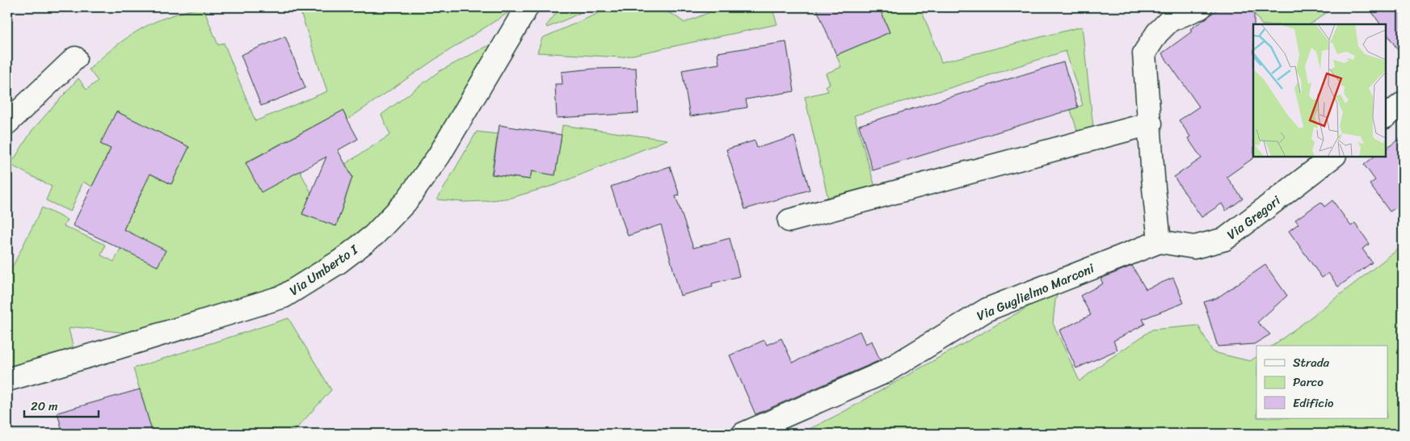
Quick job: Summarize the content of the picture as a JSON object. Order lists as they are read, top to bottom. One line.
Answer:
{"streets":{"street":["Via Gregori","Via Umberto I","Via Guglielmo Marconi"]},"crossings":[["Via Gregori","Via Guglielmo Marconi"]],"legend":["Strada","Parco","Edificio"],"scale_bar":"20 m"}
